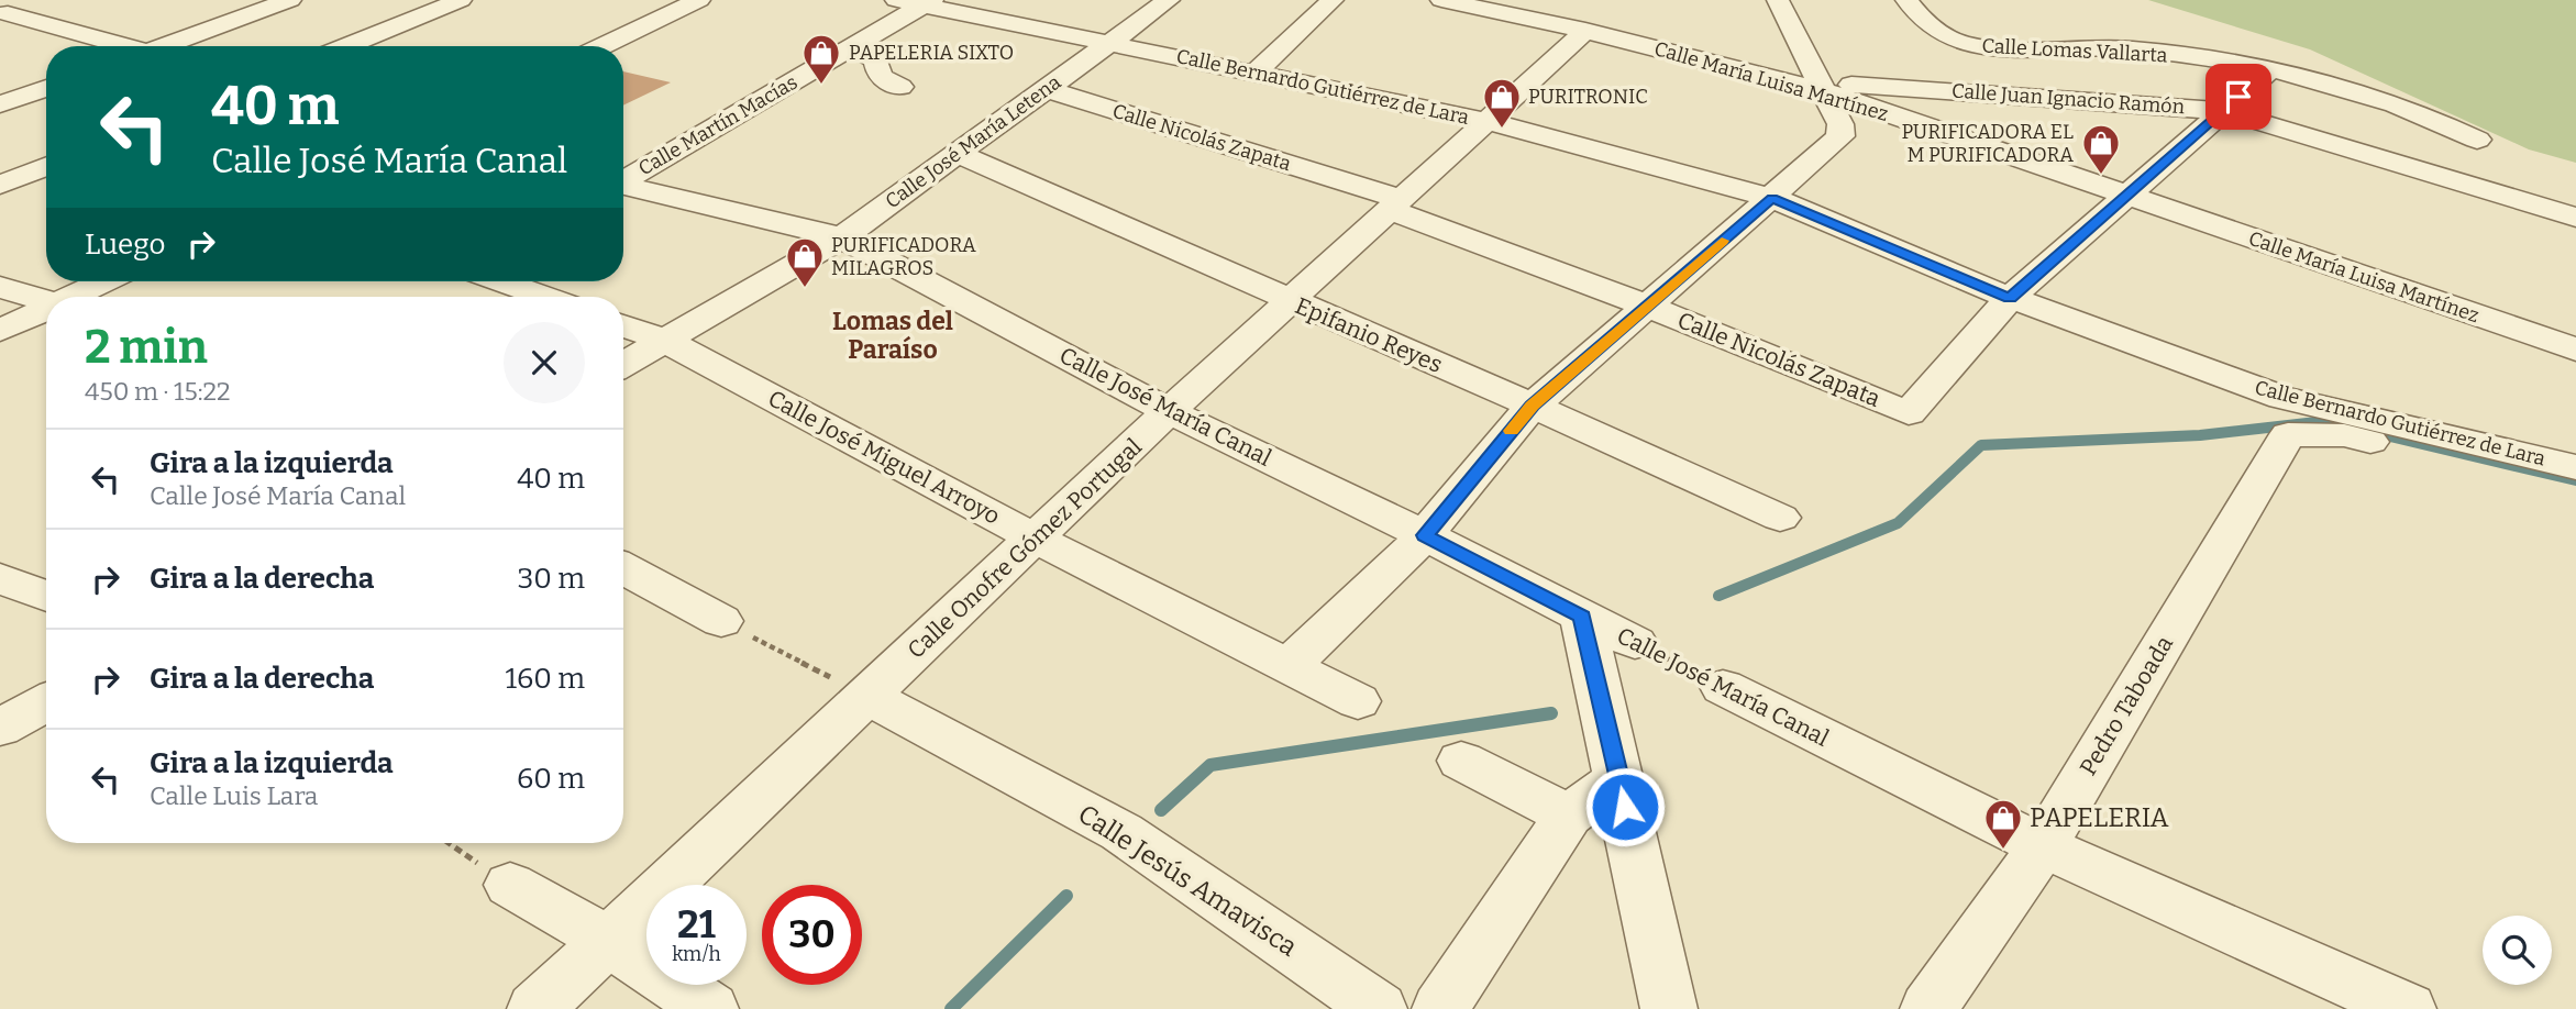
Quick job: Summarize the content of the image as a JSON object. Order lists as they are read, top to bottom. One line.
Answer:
{"streets":{"street":["Calle Lomas Vallarta","Calle María Luisa Martínez","Calle Bernardo Gutiérrez de Lara","Calle Juan Ignacio Ramón","Calle Martín Macías","Calle Nicolás Zapata","Calle José María Letena","Epifanio Reyes","Calle José María Canal","Calle José Miguel Arroyo","Calle Onofre Gómez Portugal","Pedro Taboada","Calle Jesús Amavisca"]},"crossings":[["Calle María Luisa Martínez","Calle Juan Ignacio Ramón"],["Calle María Luisa Martínez","Calle Onofre Gómez Portugal"],["Calle Bernardo Gutiérrez de Lara","Calle Martín Macías"],["Calle Bernardo Gutiérrez de Lara","Calle Nicolás Zapata"],["Calle Bernardo Gutiérrez de Lara","Calle José María Letena"],["Calle Bernardo Gutiérrez de Lara","Calle Onofre Gómez Portugal"],["Calle Bernardo Gutiérrez de Lara","Pedro Taboada"],["Calle Nicolás Zapata","Calle José María Letena"],["Calle Nicolás Zapata","Calle Onofre Gómez Portugal"],["Calle José María Letena","Epifanio Reyes"],["Calle José María Letena","Calle José María Canal"],["Calle José María Letena","Calle José Miguel Arroyo"],["Epifanio Reyes","Calle Onofre Gómez Portugal"],["Calle José María Canal","Calle Onofre Gómez Portugal"],["Calle José María Canal","Pedro Taboada"],["Calle José Miguel Arroyo","Calle Onofre Gómez Portugal"],["Calle Onofre Gómez Portugal","Calle Jesús Amavisca"]],"districts":["Lomas del Paraíso"],"places":{"shop":["PAPELERIA SIXTO","PURITRONIC","PURIFICADORA EL M PURIFICADORA","PURIFICADORA MILAGROS","PAPELERIA"]},"page":{"turn":["40 m","Calle José María Canal"],"then":"Luego","heading":["2 min","450 m · 15:22"],"list":[{"name":"Gira a la izquierda","note":"Calle José María Canal","value":"40 m"},{"name":"Gira a la derecha","value":"30 m"},{"name":"Gira a la derecha","value":"160 m"},{"name":"Gira a la izquierda","note":"Calle Luis Lara","value":"60 m"}],"speed":"21 km/h","limit":"30"}}
